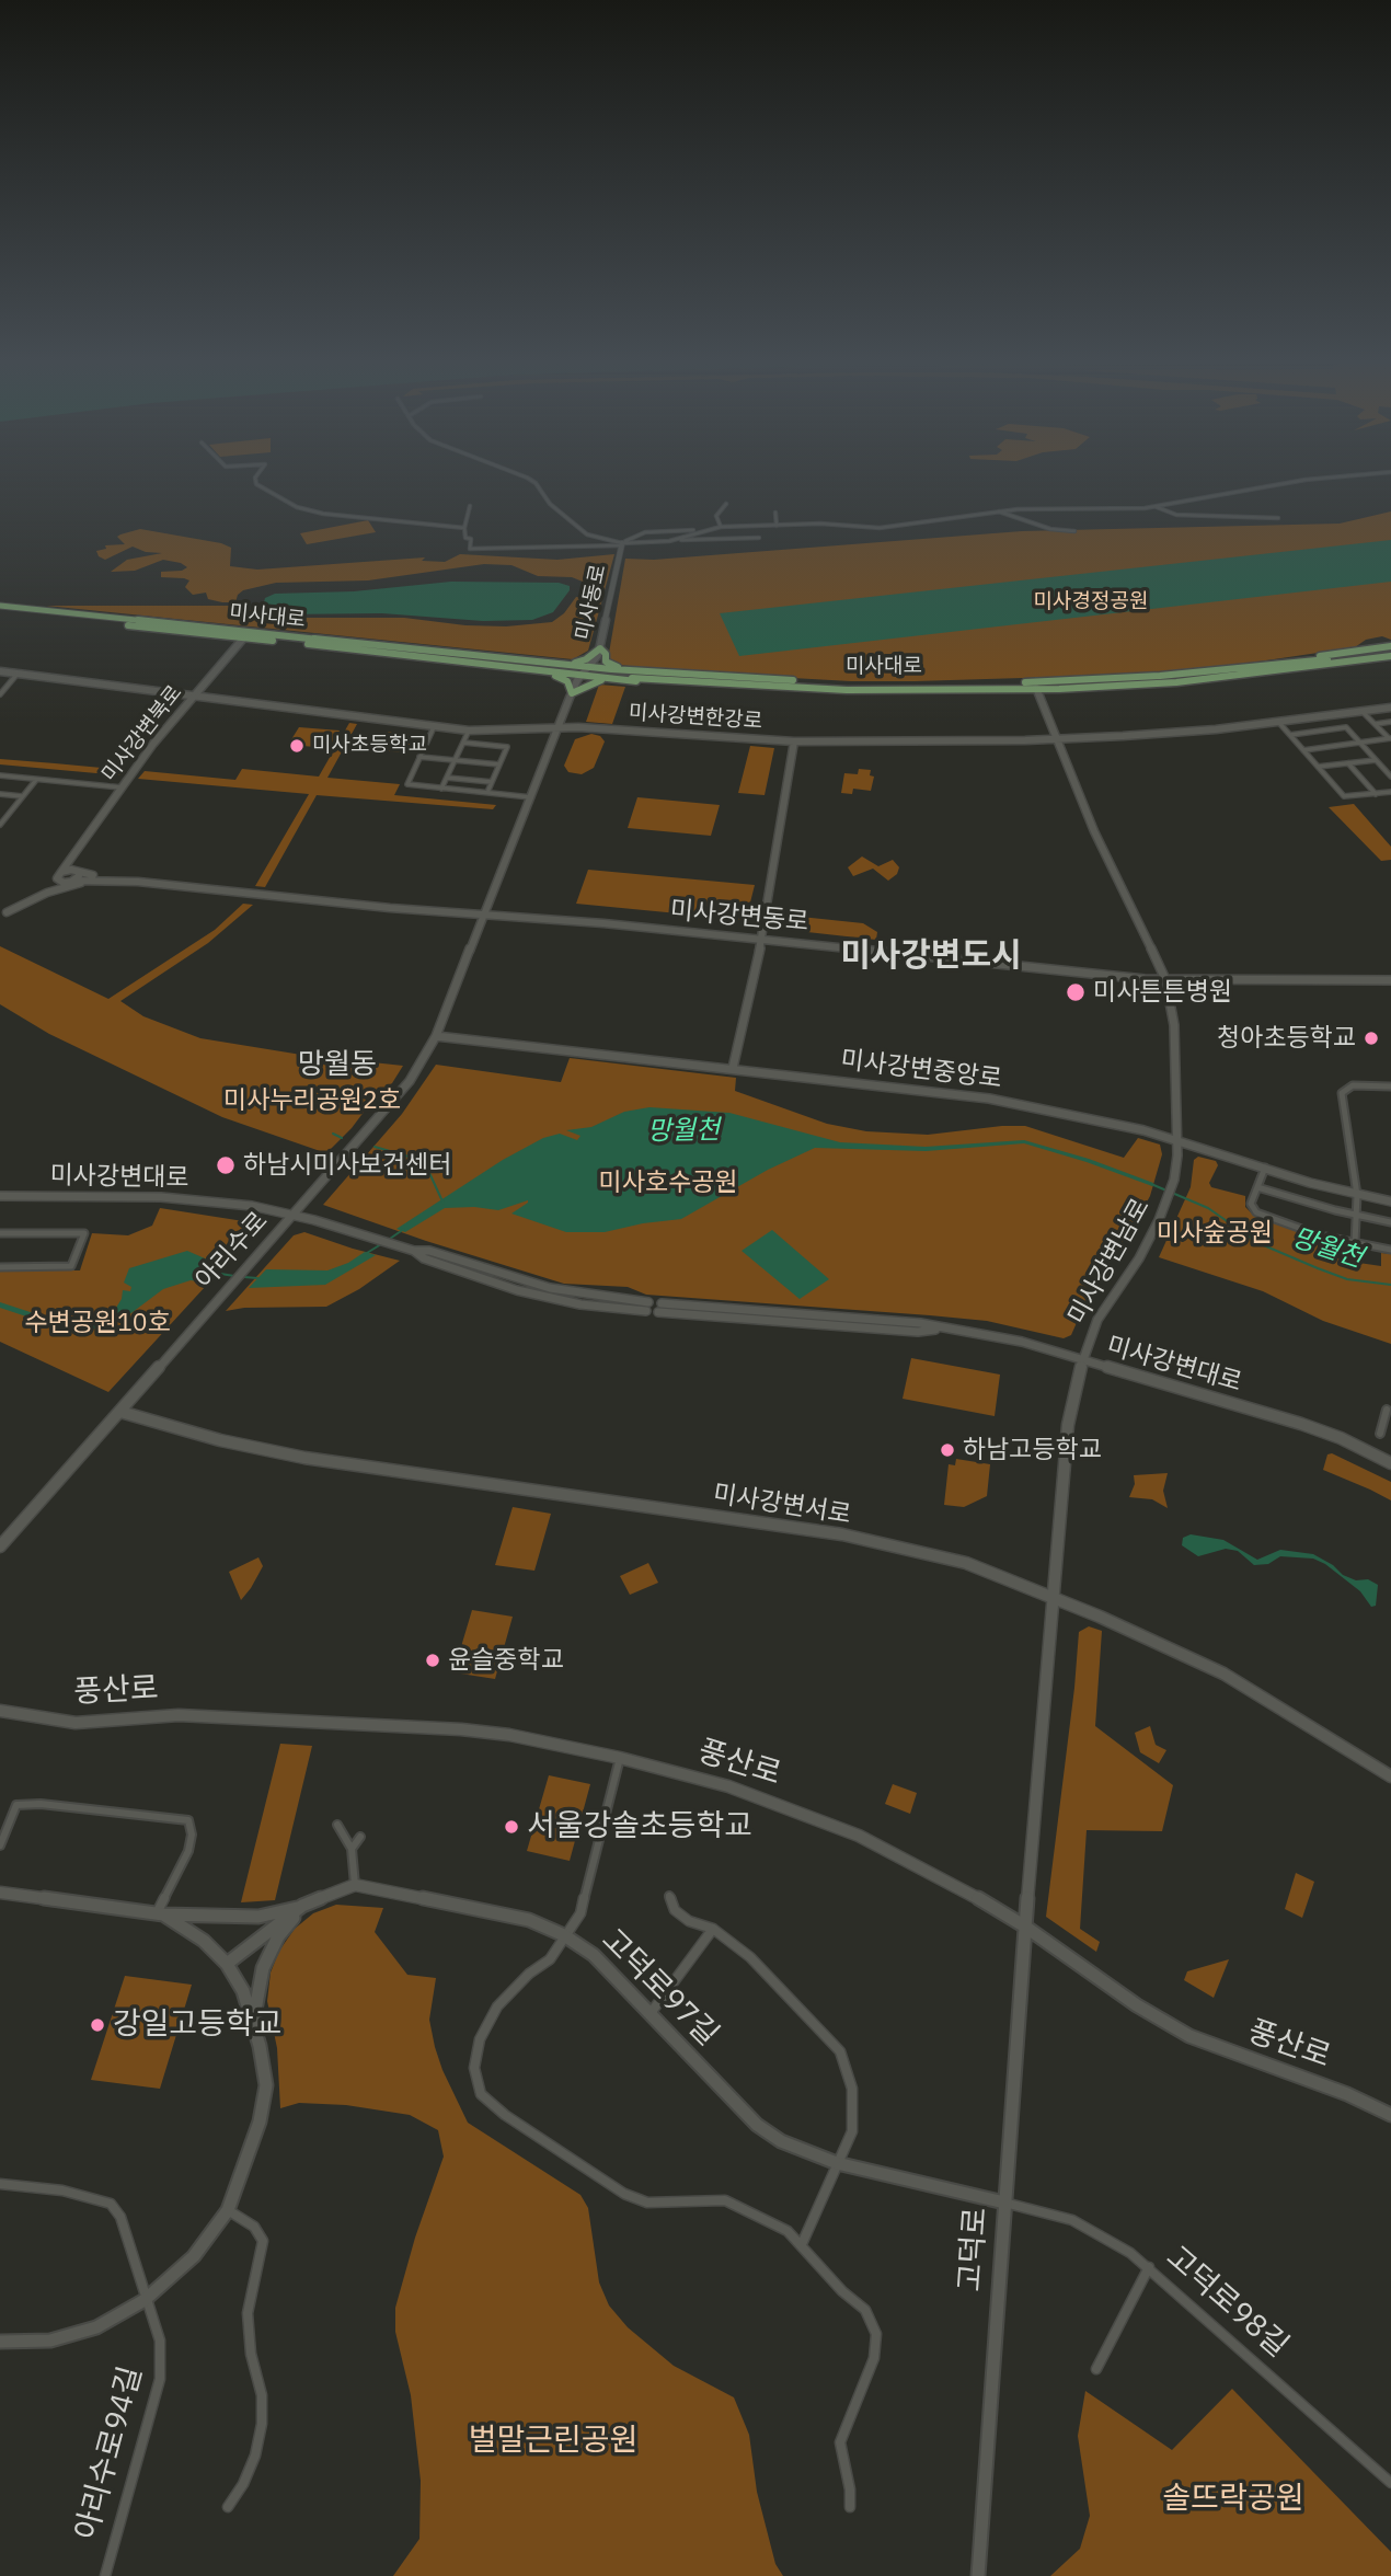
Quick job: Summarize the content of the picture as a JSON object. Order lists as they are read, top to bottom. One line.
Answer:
{"streets":{"main road":["미사대로"],"street":["미사동로","미사강변한강로","미사강변북로","미사강변동로","미사강변중앙로","미사강변대로","아리수로","미사강변남로","미사강변서로","풍산로","고덕로97길","고덕로","고덕로98길","아리수로94길"]},"crossings":[["미사동로","아리수로"],["미사대로","미사강변북로"],["미사대로","미사강변남로"],["미사강변한강로","미사강변북로"],["미사강변한강로","아리수로"],["미사강변한강로","미사강변남로"],["미사강변동로","아리수로"],["미사강변동로","미사강변남로"],["미사강변중앙로","아리수로"],["미사강변중앙로","미사강변남로"],["미사강변대로","아리수로"],["미사강변대로","미사강변남로"],["아리수로","미사강변서로"],["미사강변남로","미사강변서로"],["미사강변남로","풍산로"],["미사강변남로","고덕로"],["풍산로","고덕로"],["고덕로97길","고덕로"],["고덕로97길","고덕로98길"],["고덕로","고덕로98길"]],"districts":["미사강변도시","망월동"],"water":["망월천"],"parks":["미사경정공원","미사누리공원2호","미사호수공원","미사숲공원","수변공원10호","벌말근린공원","솔뜨락공원"],"places":["미사초등학교","미사튼튼병원","청아초등학교","하남시미사보건센터","하남고등학교","윤슬중학교","서울강솔초등학교","강일고등학교"]}
